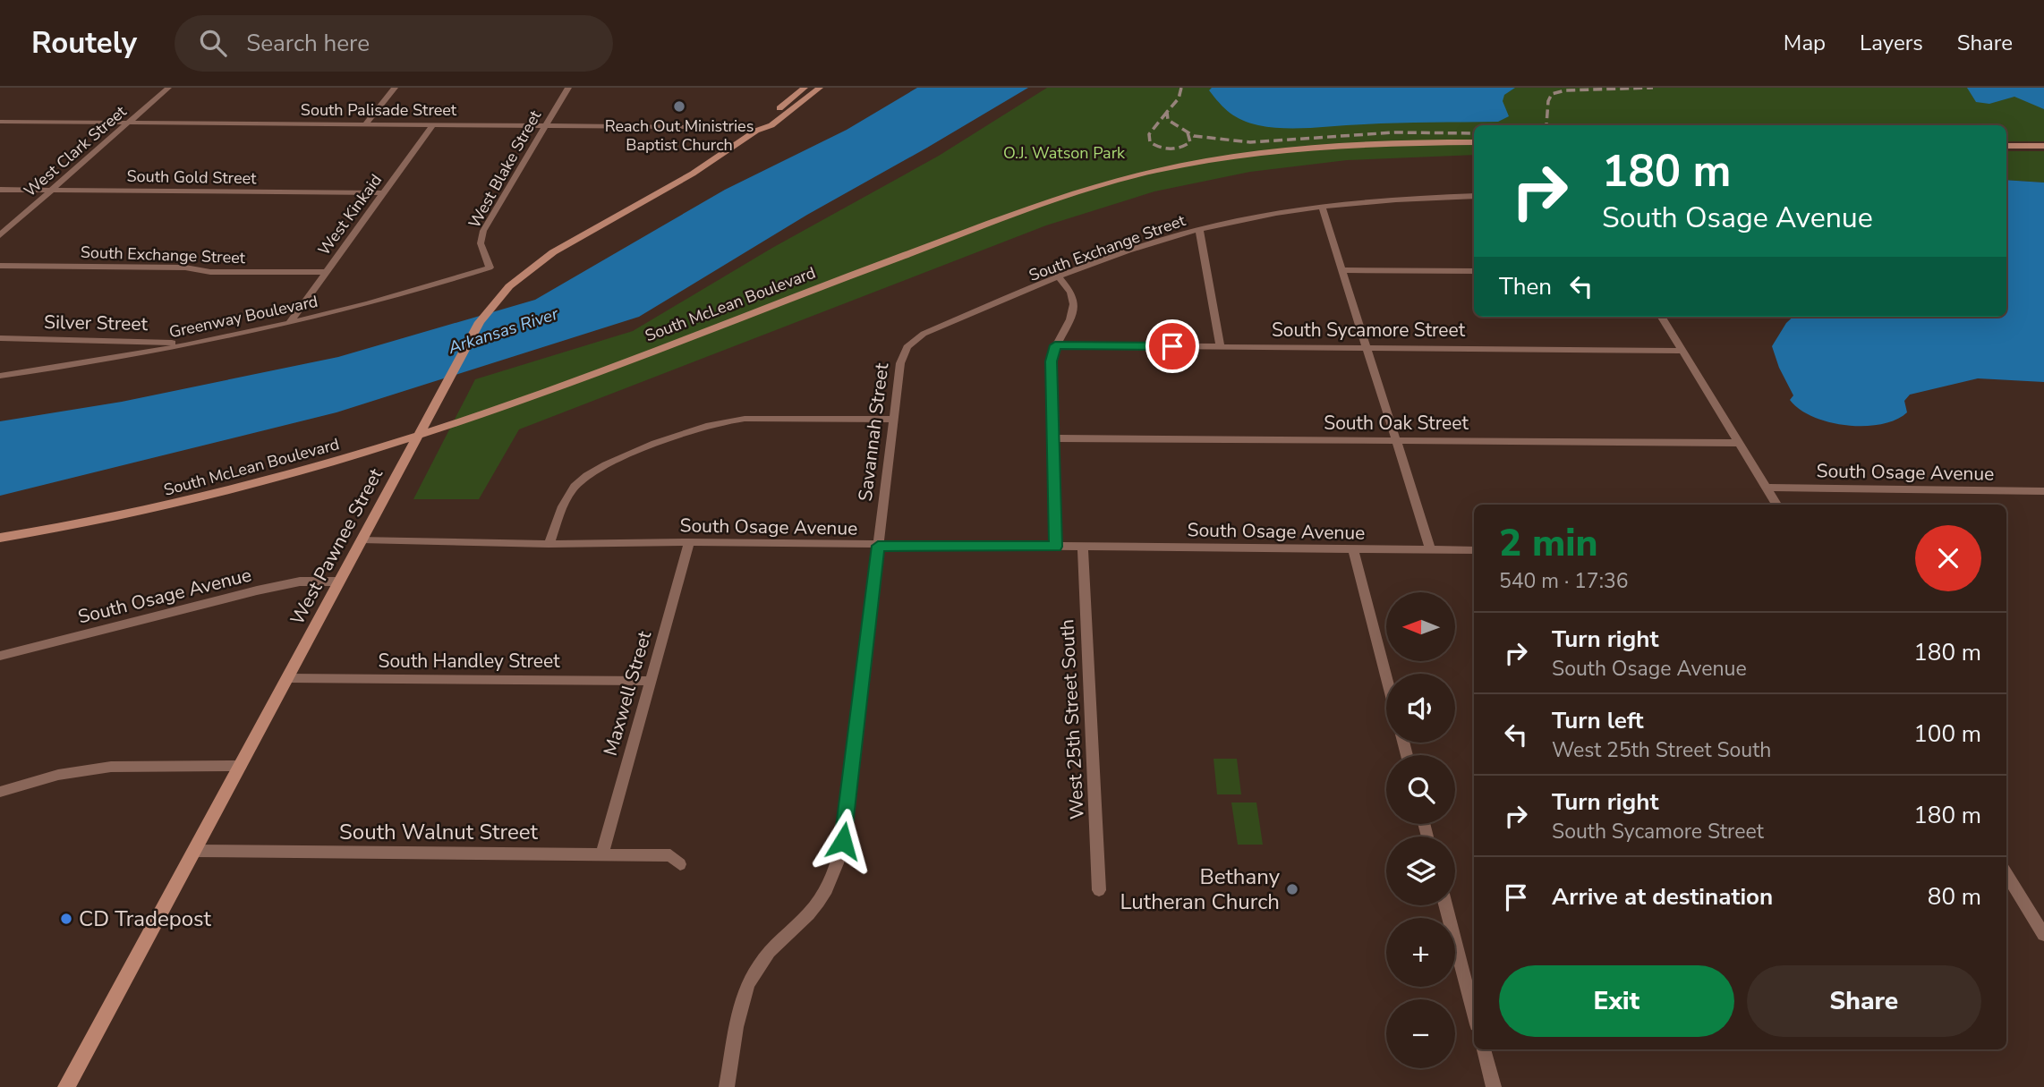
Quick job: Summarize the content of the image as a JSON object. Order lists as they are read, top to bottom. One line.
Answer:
{"streets":{"main road":["South McLean Boulevard","West Pawnee Street"],"street":["South Palisade Street","West Clark Street","West Blake Street","South Gold Street","West Kinkaid","South Exchange Street","Greenway Boulevard","Silver Street","South Sycamore Street","South Oak Street","Savannah Street","South Osage Avenue","South Handley Street","Maxwell Street","West 25th Street South","South Walnut Street"]},"crossings":[["South Palisade Street","West Clark Street"],["South Palisade Street","West Blake Street"],["South Palisade Street","West Kinkaid"],["South Palisade Street","West Pawnee Street"],["West Clark Street","South Gold Street"],["West Blake Street","Greenway Boulevard"],["South Gold Street","West Kinkaid"],["West Kinkaid","South Exchange Street"],["West Kinkaid","Greenway Boulevard"],["South Exchange Street","Savannah Street"],["South McLean Boulevard","West Pawnee Street"],["Greenway Boulevard","Silver Street"],["Savannah Street","South Osage Avenue"],["South Osage Avenue","West Pawnee Street"],["South Osage Avenue","Maxwell Street"],["South Osage Avenue","West 25th Street South"],["West Pawnee Street","South Handley Street"],["West Pawnee Street","South Walnut Street"],["South Handley Street","Maxwell Street"],["Maxwell Street","South Walnut Street"]],"water":["Arkansas River"],"parks":["O.J. Watson Park"],"places":["Reach Out Ministries Baptist Church","Bethany Lutheran Church","CD Tradepost"],"north":"left","page":{"header":"Routely","search":"Search here","nav":["Map","Layers","Share"],"turn":["180 m","South Osage Avenue"],"then":"Then","heading":["2 min","540 m · 17:36"],"map_buttons":["+","−"],"list":[{"name":"Turn right","note":"South Osage Avenue","value":"180 m"},{"name":"Turn left","note":"West 25th Street South","value":"100 m"},{"name":"Turn right","note":"South Sycamore Street","value":"180 m"},{"name":"Arrive at destination","value":"80 m"}],"buttons":["Exit","Share"]}}
